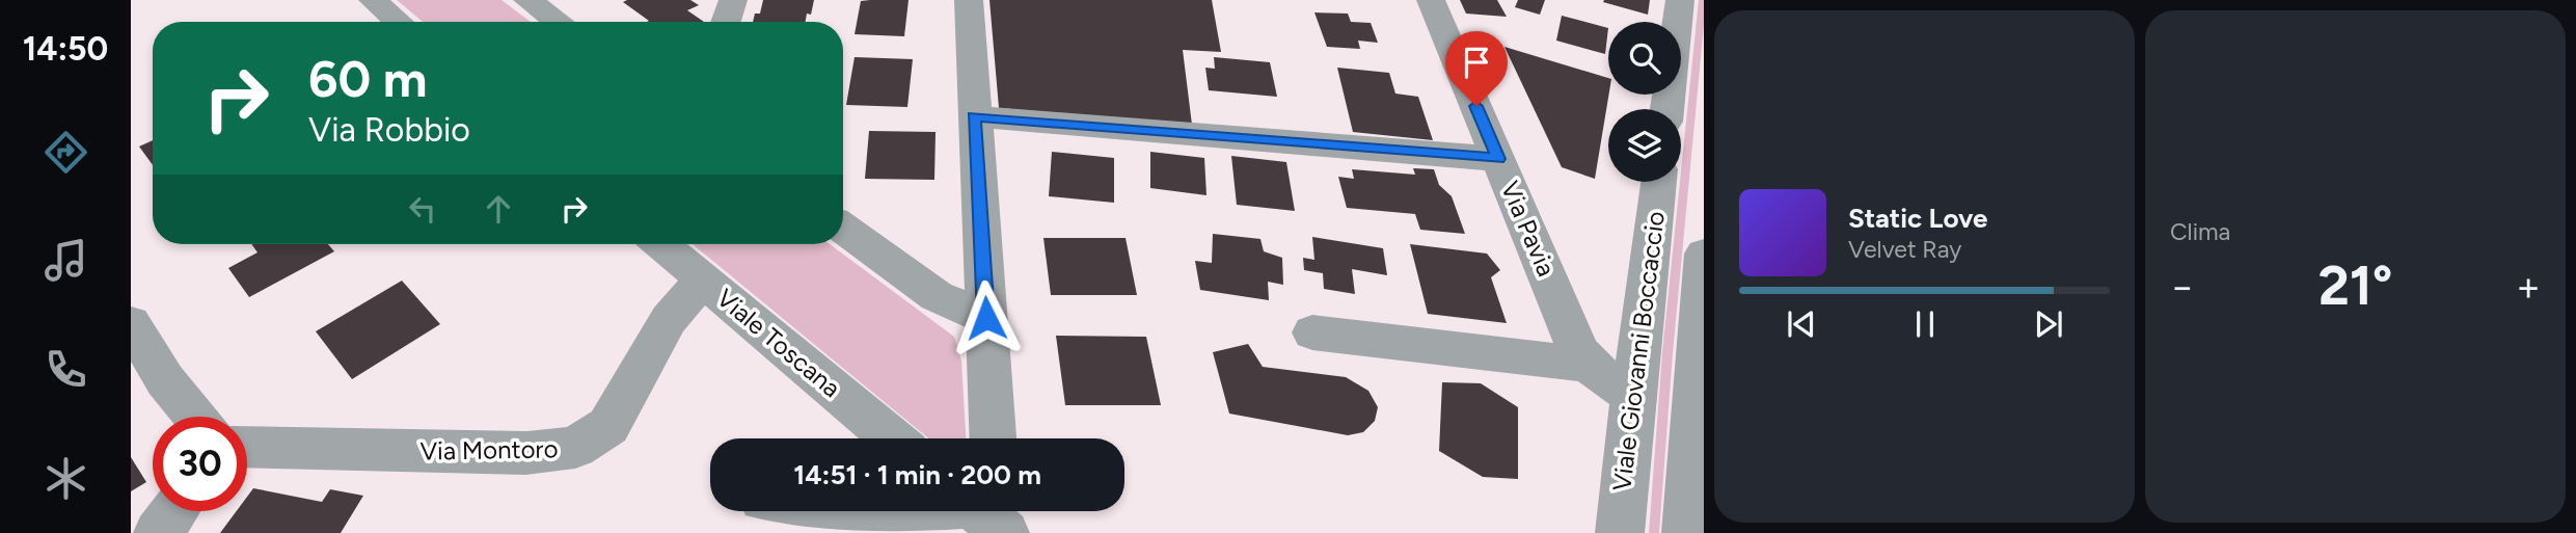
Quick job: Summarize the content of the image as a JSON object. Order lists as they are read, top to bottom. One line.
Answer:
{"streets":{"street":["Via Pavia","Viale Toscana","Viale Giovanni Boccaccio","Via Montoro"]},"crossings":[["Via Pavia","Viale Giovanni Boccaccio"],["Viale Toscana","Via Montoro"]],"page":{"tabs":"14:50","tile":"Clima","turn":["60 m","Via Robbio"],"song":["Static Love","Velvet Ray"],"heat":["−","21°","+"],"limit":"30","trip":"14:51 · 1 min · 200 m"}}
